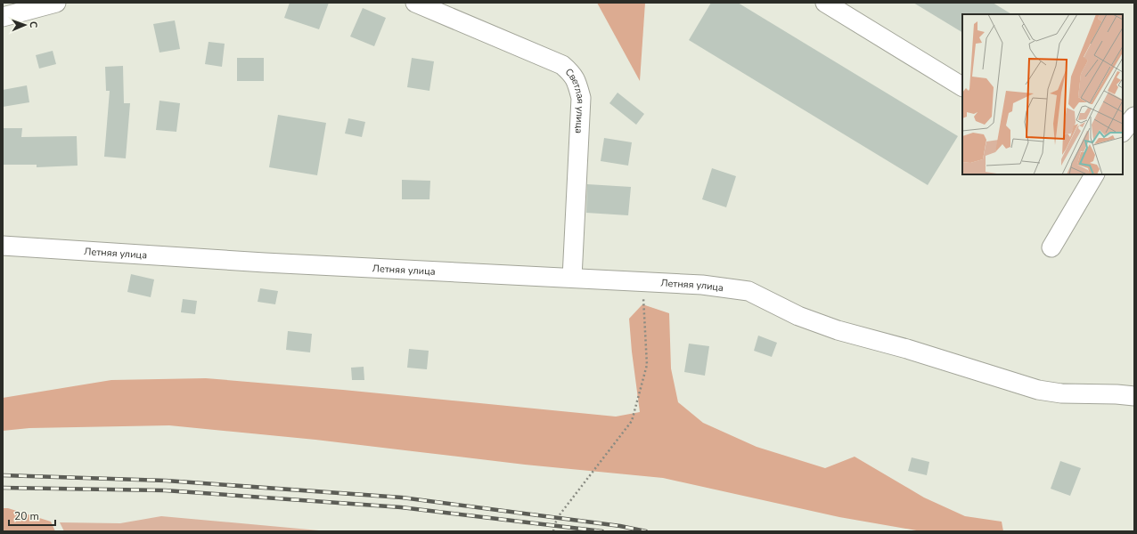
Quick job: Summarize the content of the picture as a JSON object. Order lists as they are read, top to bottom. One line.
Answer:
{"streets":{"street":["Светлая улица","Летняя улица"]},"crossings":[["Светлая улица","Летняя улица"]],"scale_bar":"20 m","north":"right"}
